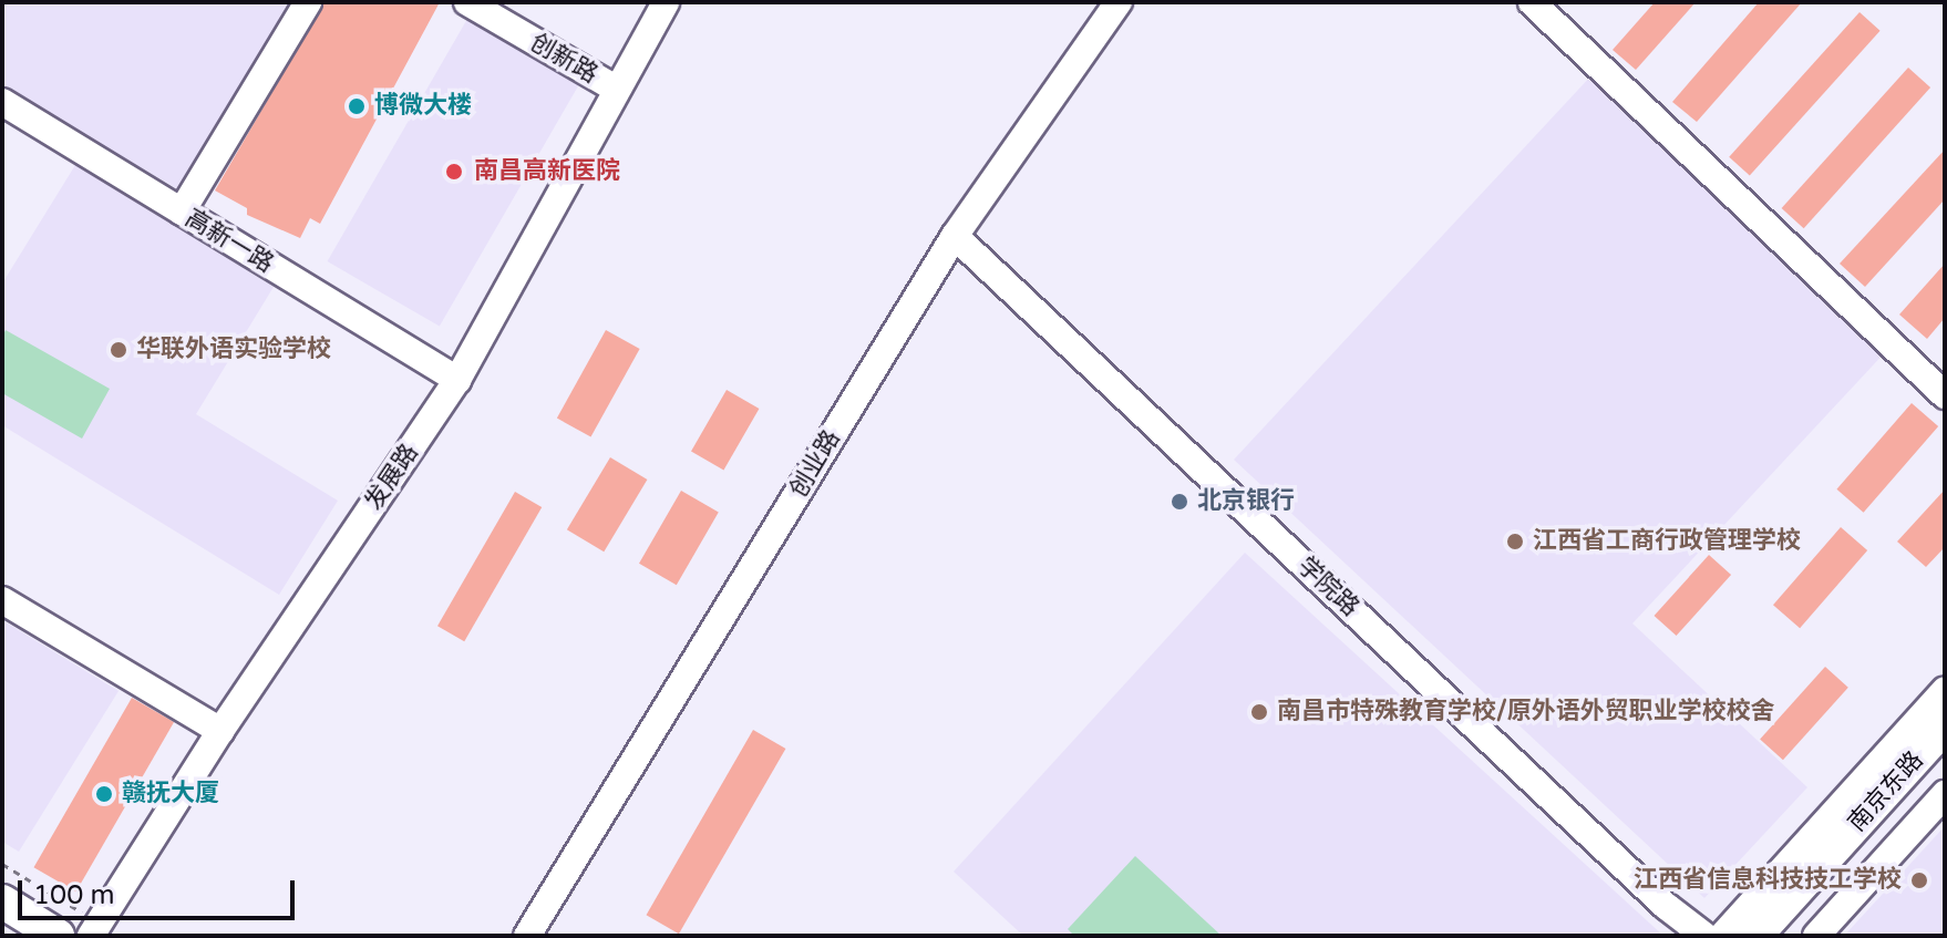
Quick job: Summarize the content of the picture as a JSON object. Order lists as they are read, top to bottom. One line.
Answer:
{"streets":{"main road":["南京东路"],"street":["创新路","高新一路","创业路","发展路","学院路"]},"crossings":[["创新路","发展路"],["高新一路","发展路"],["创业路","学院路"]],"places":["博微大楼","南昌高新医院","华联外语实验学校","北京银行","江西省工商行政管理学校","南昌市特殊教育学校/原外语外贸职业学校校舍","赣抚大厦","江西省信息科技技工学校"],"scale_bar":"100 m"}
